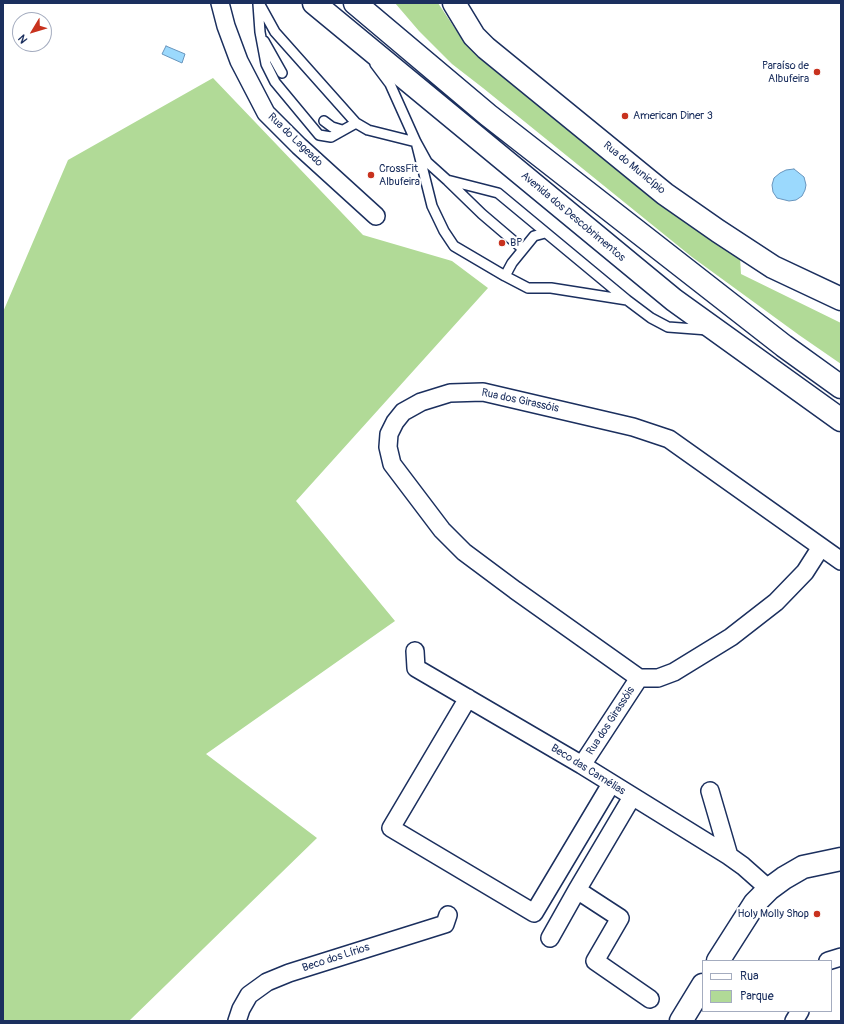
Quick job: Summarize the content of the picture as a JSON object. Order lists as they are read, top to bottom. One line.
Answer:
{"streets":{"main road":["Rua do Município","Avenida dos Descobrimentos"],"street":["Rua do Lageado","Rua dos Girassóis","Beco das Camélias","Beco dos Lírios"]},"crossings":[["Rua dos Girassóis","Beco das Camélias"]],"places":["Paraíso de Albufeira","American Diner 3","CrossFit Albufeira","BP","Holy Molly Shop"],"legend":["Rua","Parque"],"north":"bottom left"}
